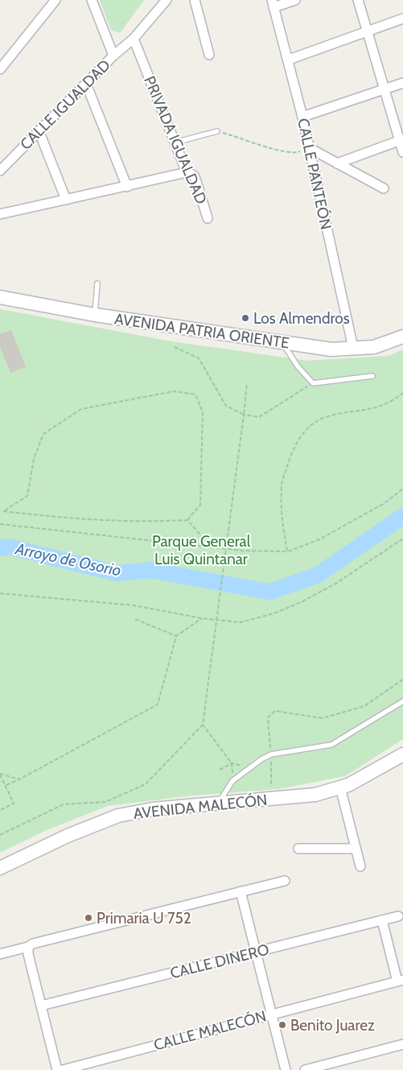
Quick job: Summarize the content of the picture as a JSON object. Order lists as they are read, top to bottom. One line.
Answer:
{"streets":{"main road":["AVENIDA PATRIA ORIENTE","AVENIDA MALECÓN"],"street":["CALLE IGUALDAD","PRIVADA IGUALDAD","CALLE PANTEÓN","CALLE DINERO","CALLE MALECÓN"]},"crossings":[["CALLE IGUALDAD","PRIVADA IGUALDAD"],["CALLE PANTEÓN","AVENIDA PATRIA ORIENTE"]],"water":["Arroyo de Osorio"],"parks":["Parque General Luis Quintanar"],"places":["Los Almendros","Primaria U 752","Benito Juarez"]}
